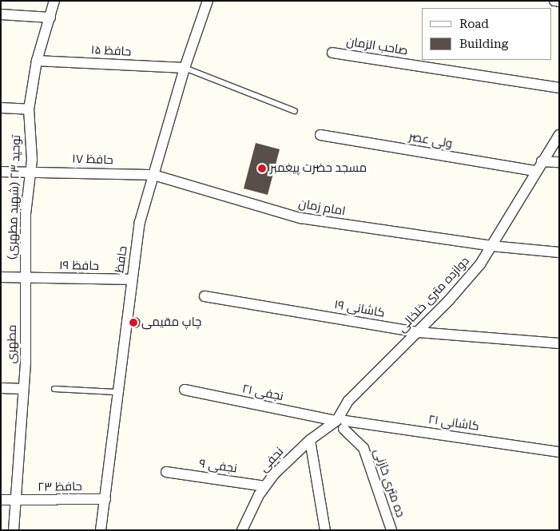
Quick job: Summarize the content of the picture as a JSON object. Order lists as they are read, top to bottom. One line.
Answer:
{"streets":{"street":["صاحب الزمان","حافظ ۱۵","ولی عصر","حافظ ۱۷","توحید ۲۳ (شهید مطهری)","امام زمان","حافظ","حافظ ۱۹","دوازده متری خلخالی","کاشانی ۱۹","مطهری","نجفی ۲۱","کاشانی ۲۱","نجفی","نجفی ۹","ده متری خازنی","حافظ ۲۳"]},"crossings":[["حافظ ۱۵","توحید ۲۳ (شهید مطهری)"],["حافظ ۱۵","حافظ"],["ولی عصر","دوازده متری خلخالی"],["حافظ ۱۷","توحید ۲۳ (شهید مطهری)"],["حافظ ۱۷","امام زمان"],["حافظ ۱۷","حافظ"],["توحید ۲۳ (شهید مطهری)","حافظ ۱۹"],["توحید ۲۳ (شهید مطهری)","مطهری"],["امام زمان","حافظ"],["امام زمان","دوازده متری خلخالی"],["حافظ","حافظ ۱۹"],["حافظ","حافظ ۲۳"],["حافظ ۱۹","مطهری"],["دوازده متری خلخالی","کاشانی ۱۹"],["دوازده متری خلخالی","نجفی ۲۱"],["دوازده متری خلخالی","کاشانی ۲۱"],["دوازده متری خلخالی","نجفی"],["دوازده متری خلخالی","ده متری خازنی"],["مطهری","حافظ ۲۳"],["نجفی ۲۱","کاشانی ۲۱"],["نجفی ۲۱","نجفی"],["نجفی ۲۱","ده متری خازنی"],["کاشانی ۲۱","نجفی"],["کاشانی ۲۱","ده متری خازنی"],["نجفی","نجفی ۹"],["نجفی","ده متری خازنی"]],"places":["مسجد حضرت پیغمبر","چاپ مقیمی"],"legend":["Road","Building"]}
